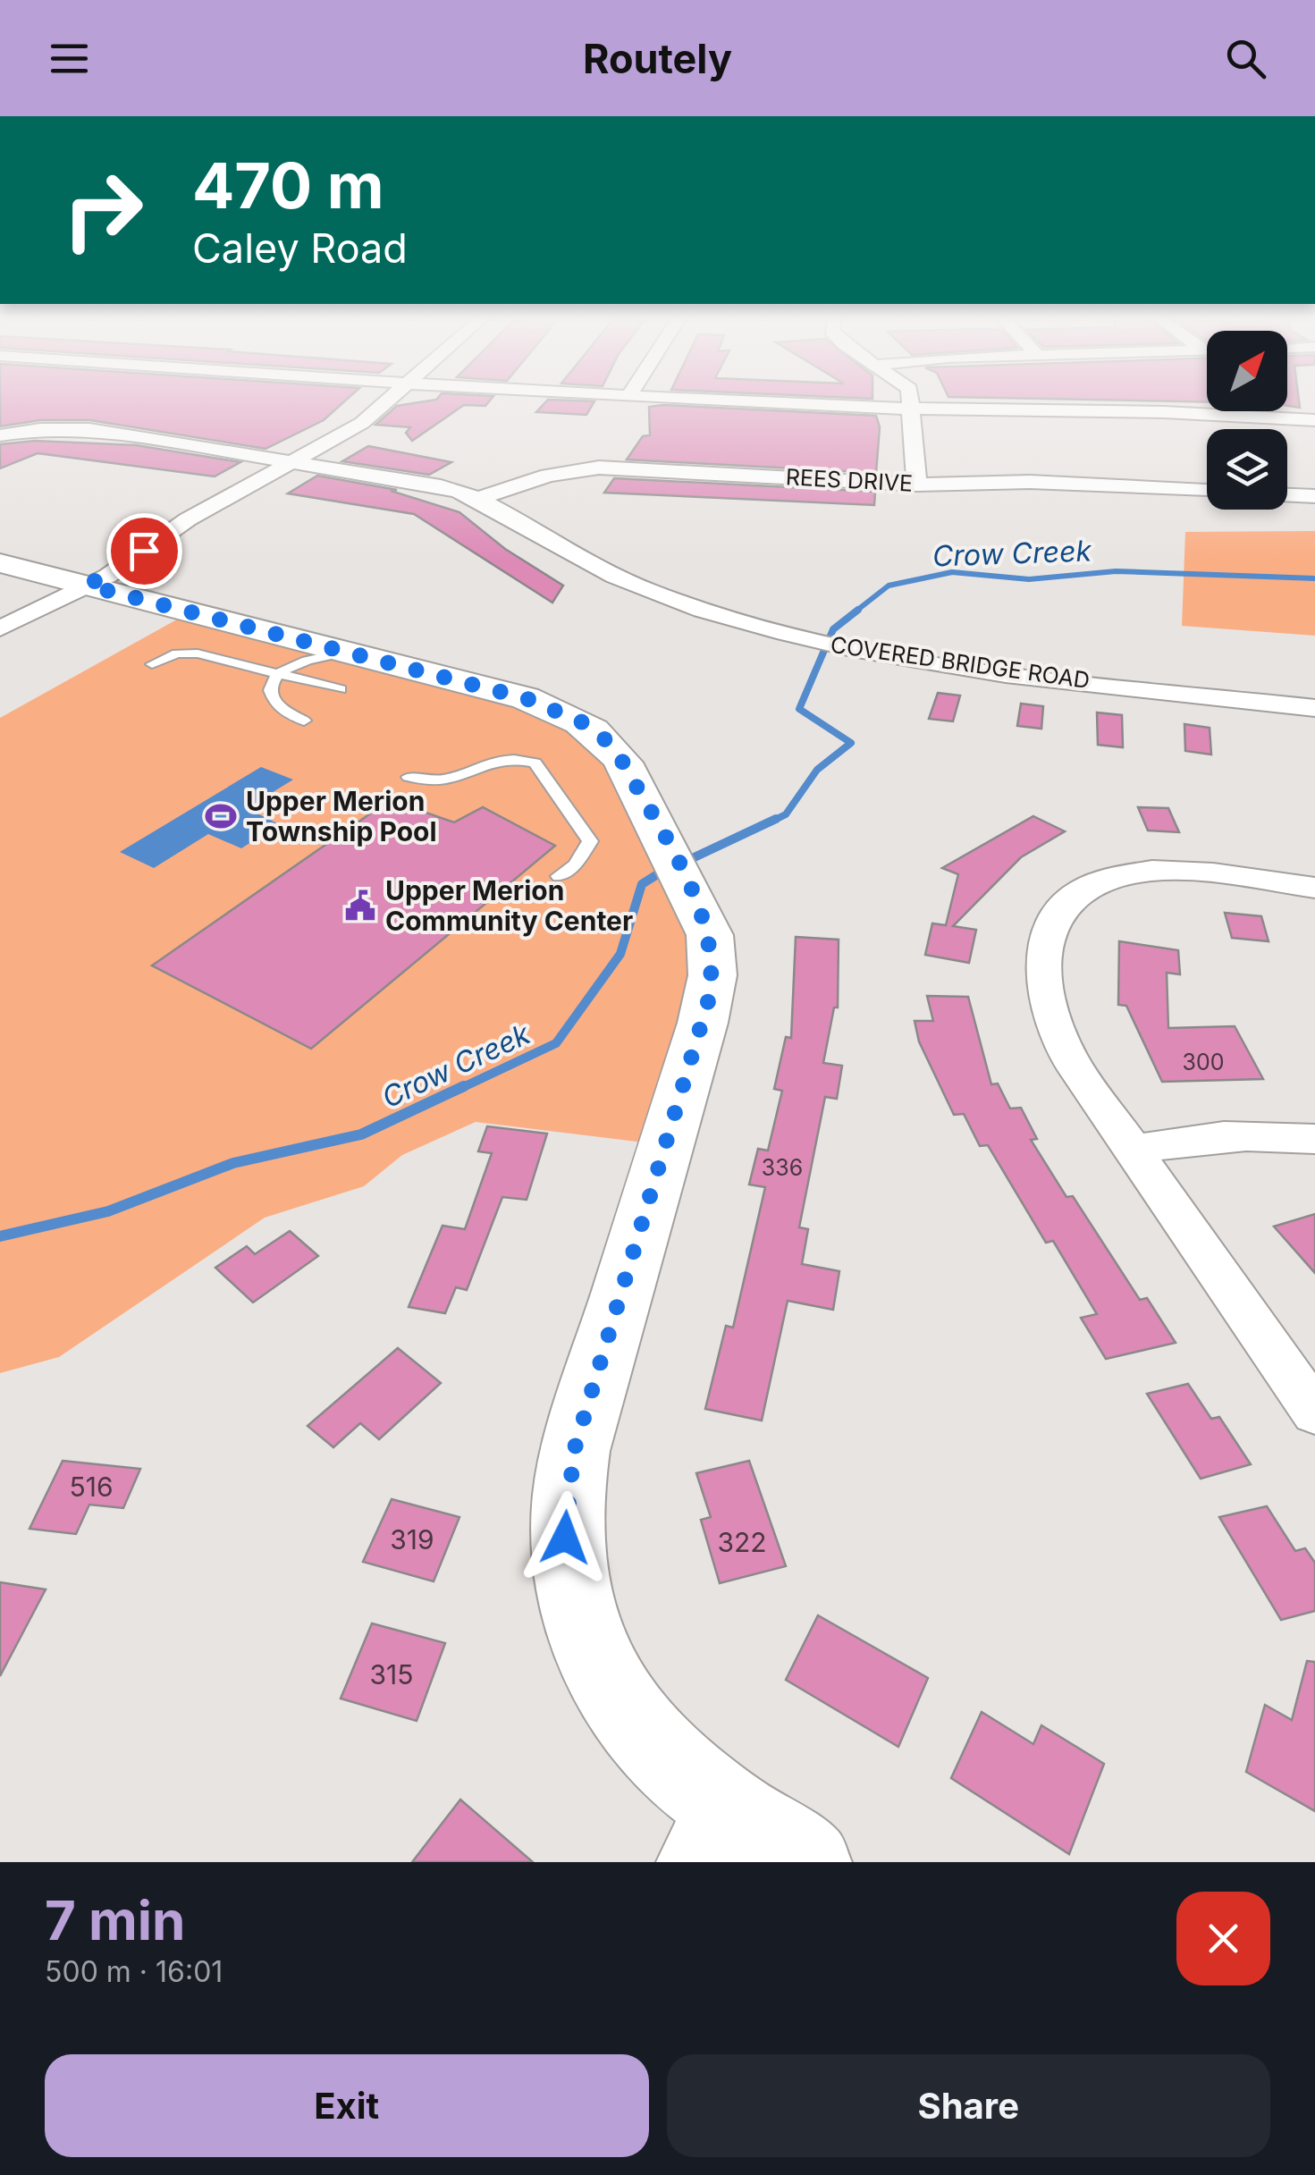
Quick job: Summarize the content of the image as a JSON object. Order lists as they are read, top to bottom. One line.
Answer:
{"streets":{"street":["REES DRIVE","COVERED BRIDGE ROAD"]},"crossings":[["REES DRIVE","COVERED BRIDGE ROAD"]],"water":["Crow Creek"],"places":{"sports":["Upper Merion Township Pool"],"public building":["Upper Merion Community Center"]},"house_numbers":["300","336","516","319","322","315"],"north":"top right","page":{"header":"Routely","turn":["470 m","Caley Road"],"heading":["7 min","500 m · 16:01"],"buttons":["Exit","Share"]}}
